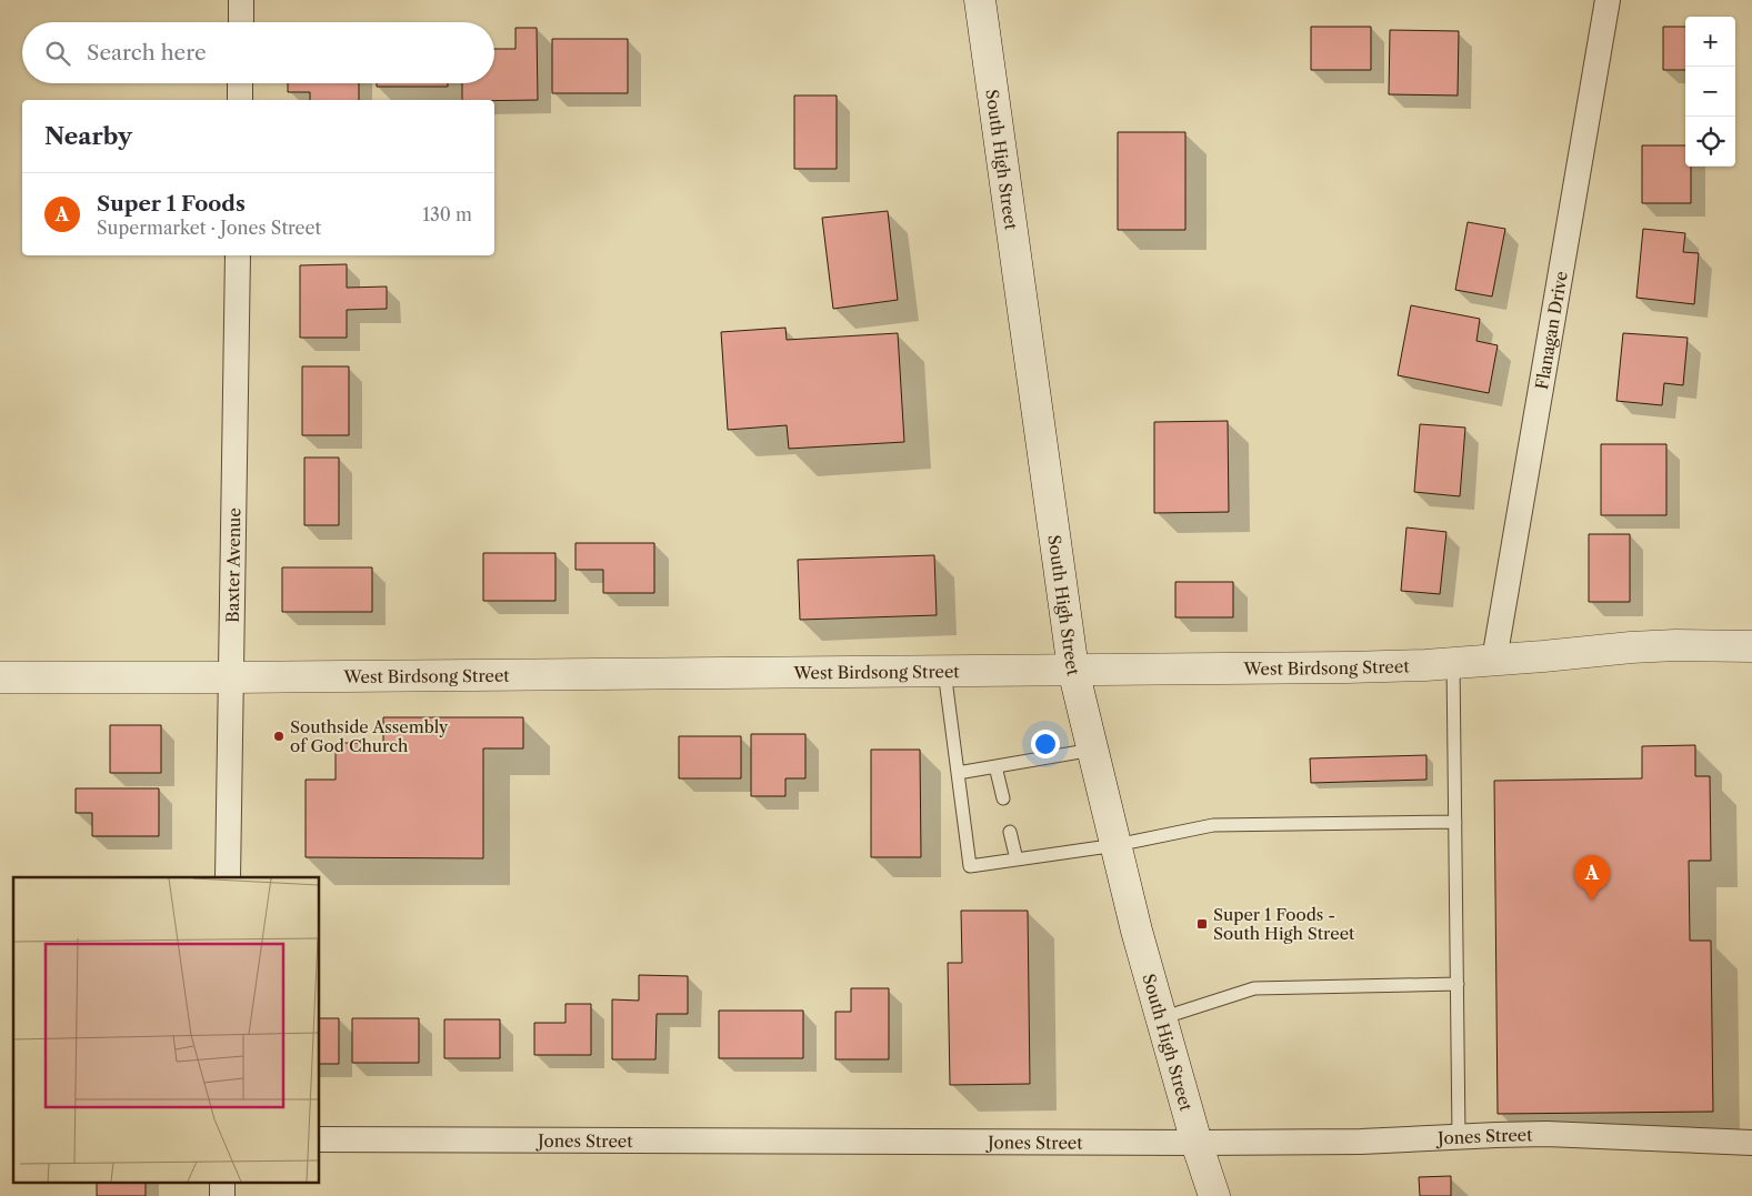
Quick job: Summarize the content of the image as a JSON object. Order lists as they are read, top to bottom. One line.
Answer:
{"streets":{"street":["South High Street","Flanagan Drive","Baxter Avenue","West Birdsong Street","Jones Street"]},"crossings":[["South High Street","West Birdsong Street"],["South High Street","Jones Street"],["Flanagan Drive","West Birdsong Street"],["Baxter Avenue","West Birdsong Street"]],"places":{"other":["Southside Assembly of God Church"],"transit":["Super 1 Foods - South High Street"]},"page":{"map_buttons":["+","−"],"search":"Search here","heading":"Nearby","list":[{"mark":"A","name":"Super 1 Foods","note":"Supermarket · Jones Street","value":"130 m"}],"pins":"A"}}
